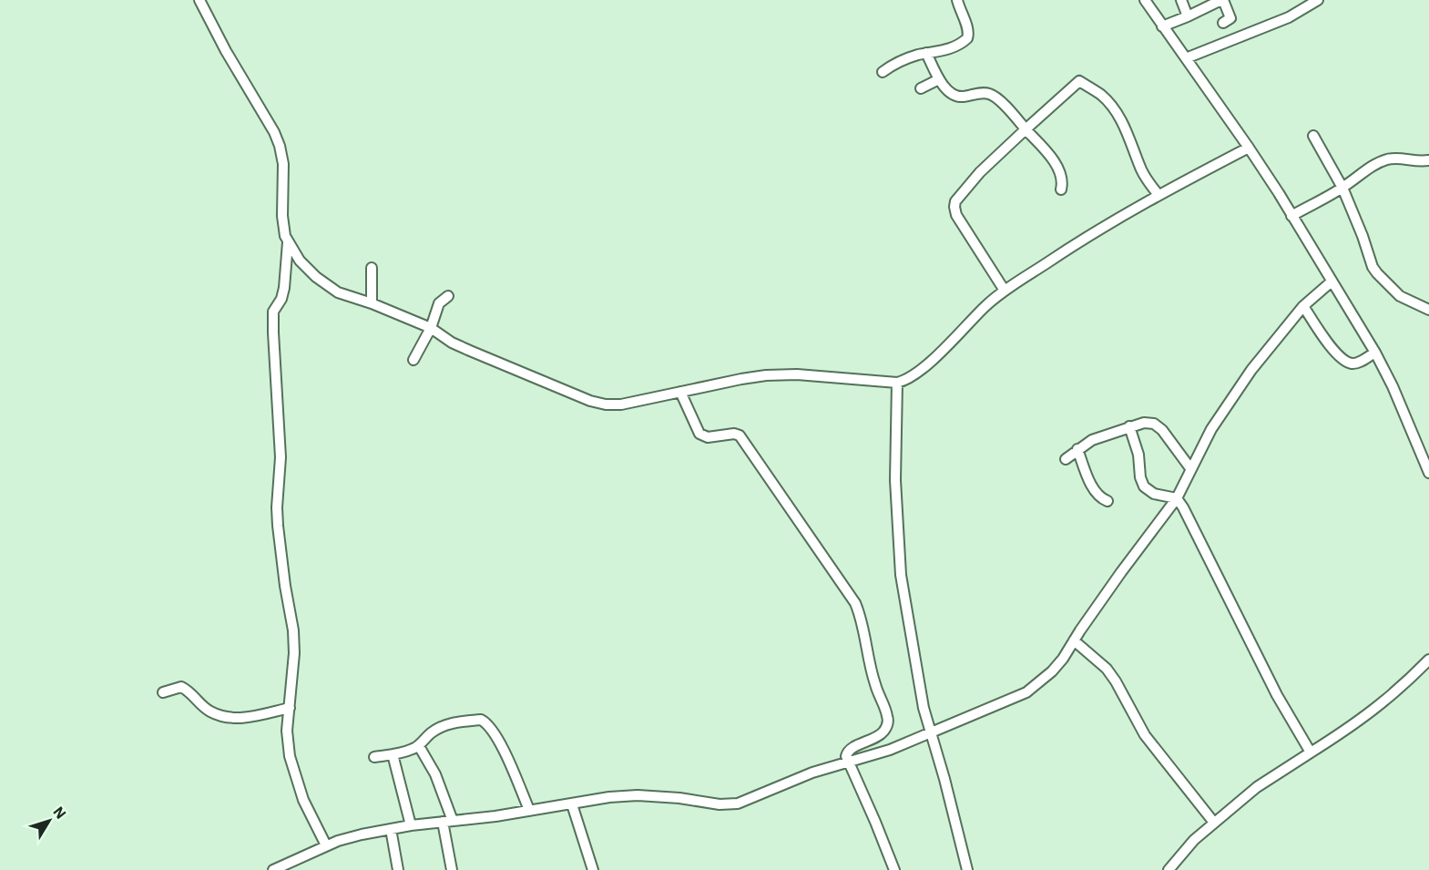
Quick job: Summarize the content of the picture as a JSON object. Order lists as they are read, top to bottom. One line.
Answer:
{"north":"top right"}
